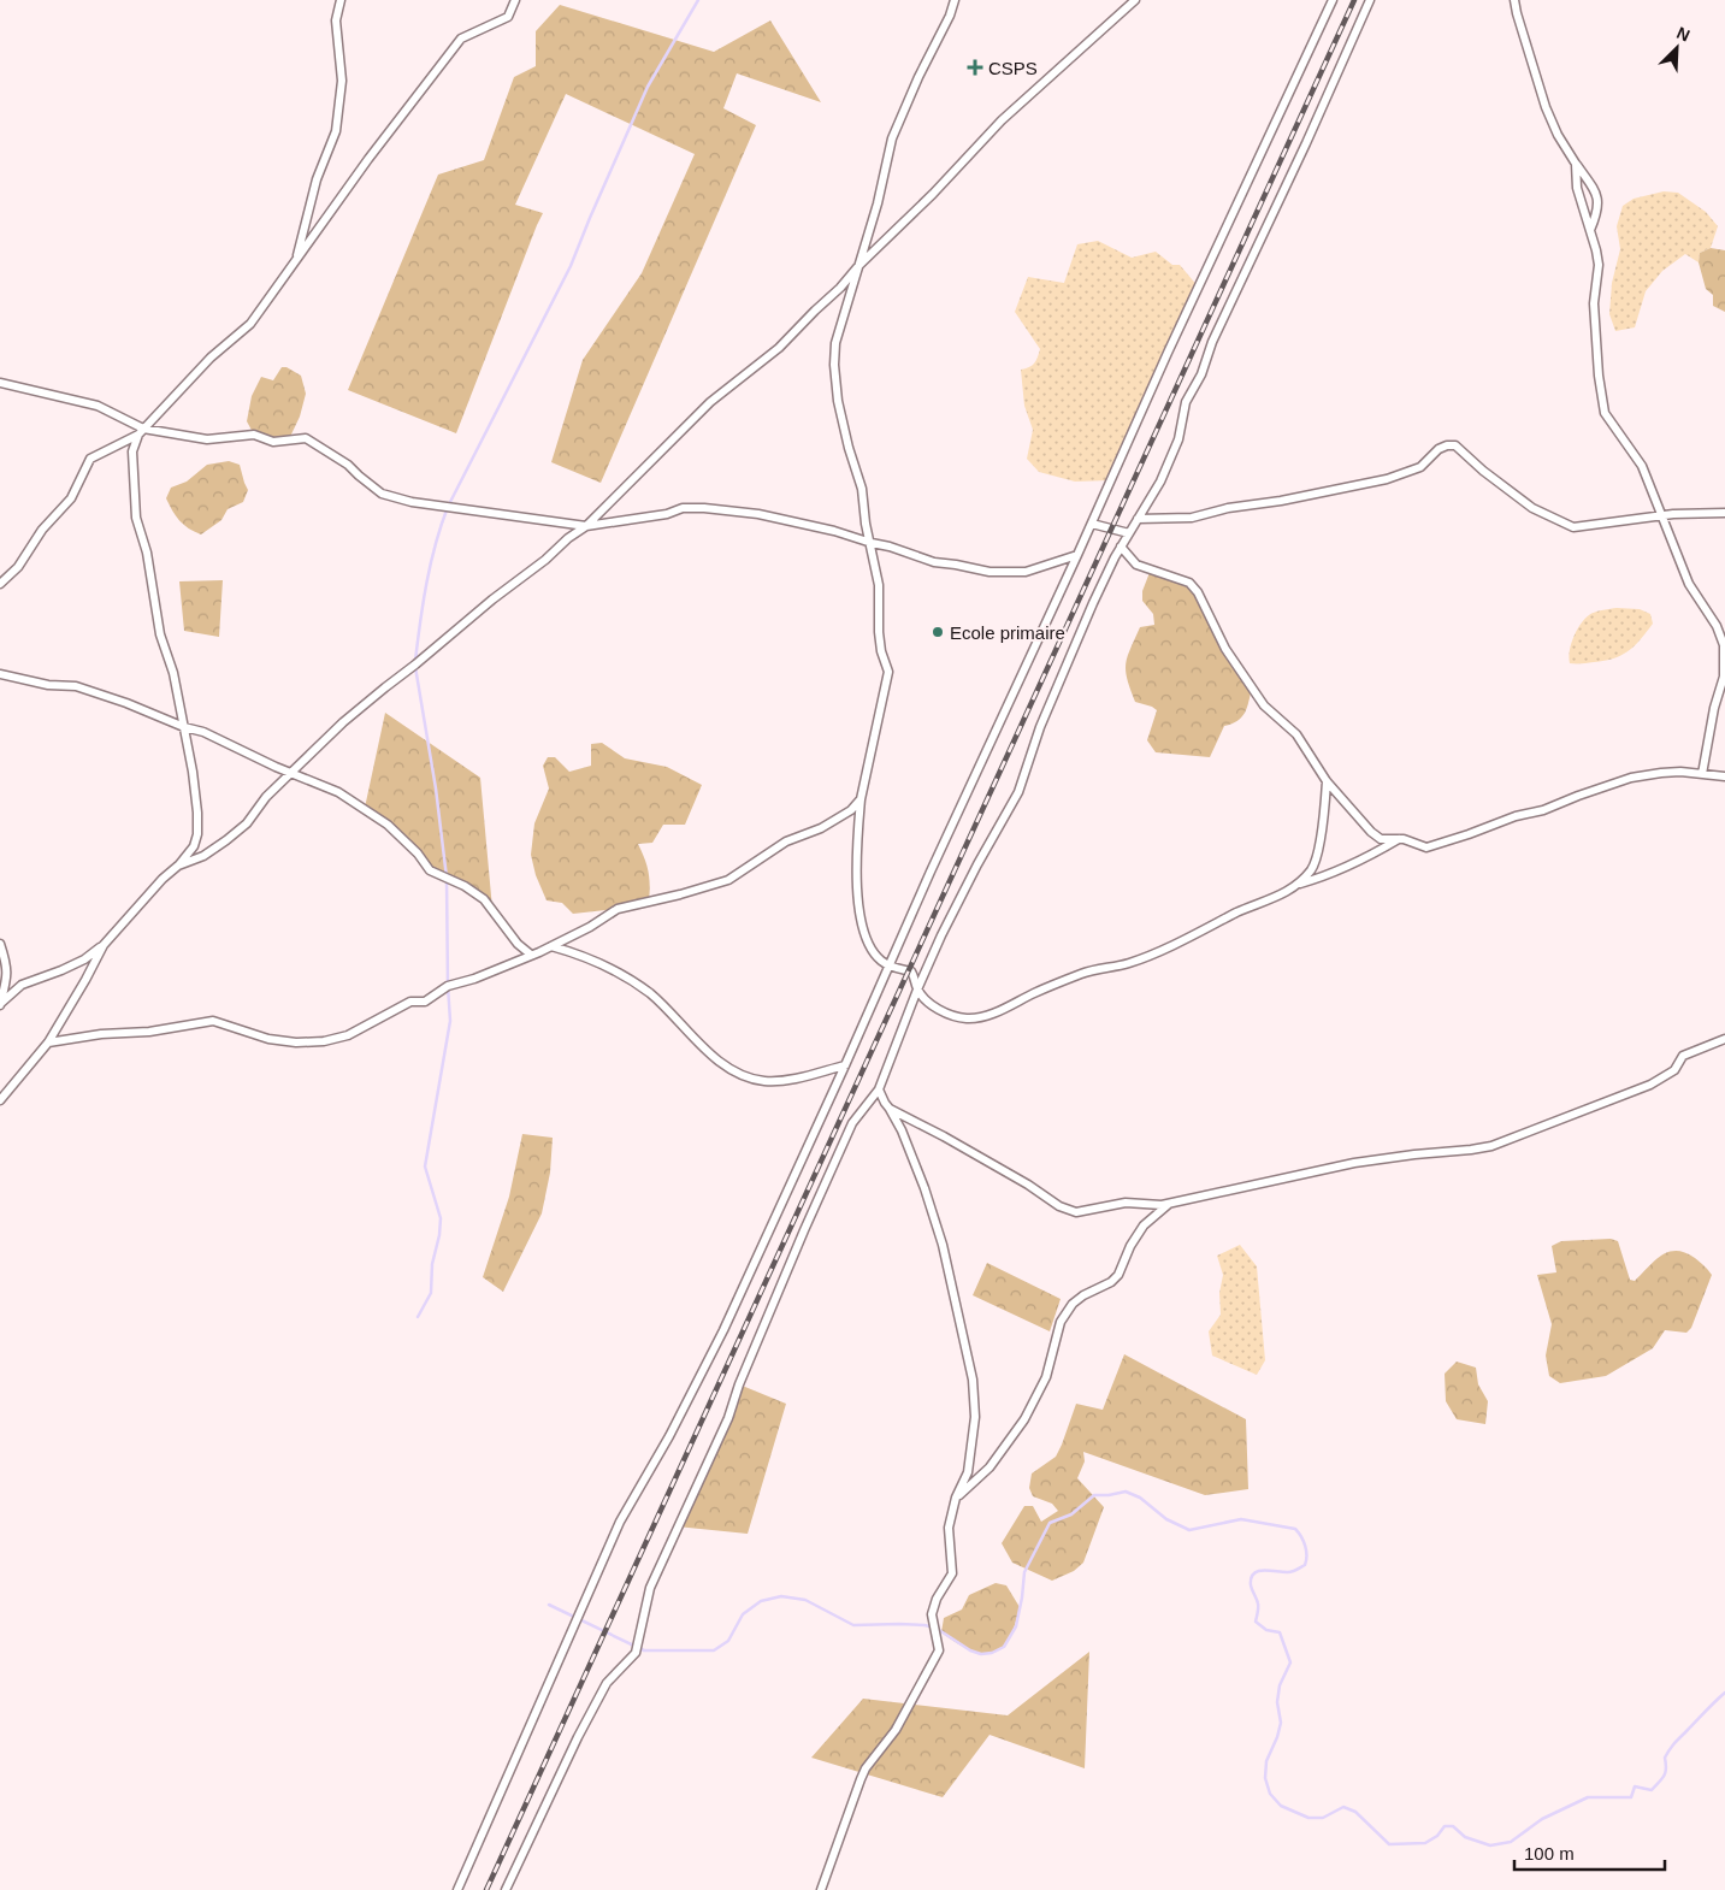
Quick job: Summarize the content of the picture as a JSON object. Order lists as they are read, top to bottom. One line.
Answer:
{"places":{"health":["CSPS"],"other":["Ecole primaire"]},"scale_bar":"100 m","north":"top right"}
